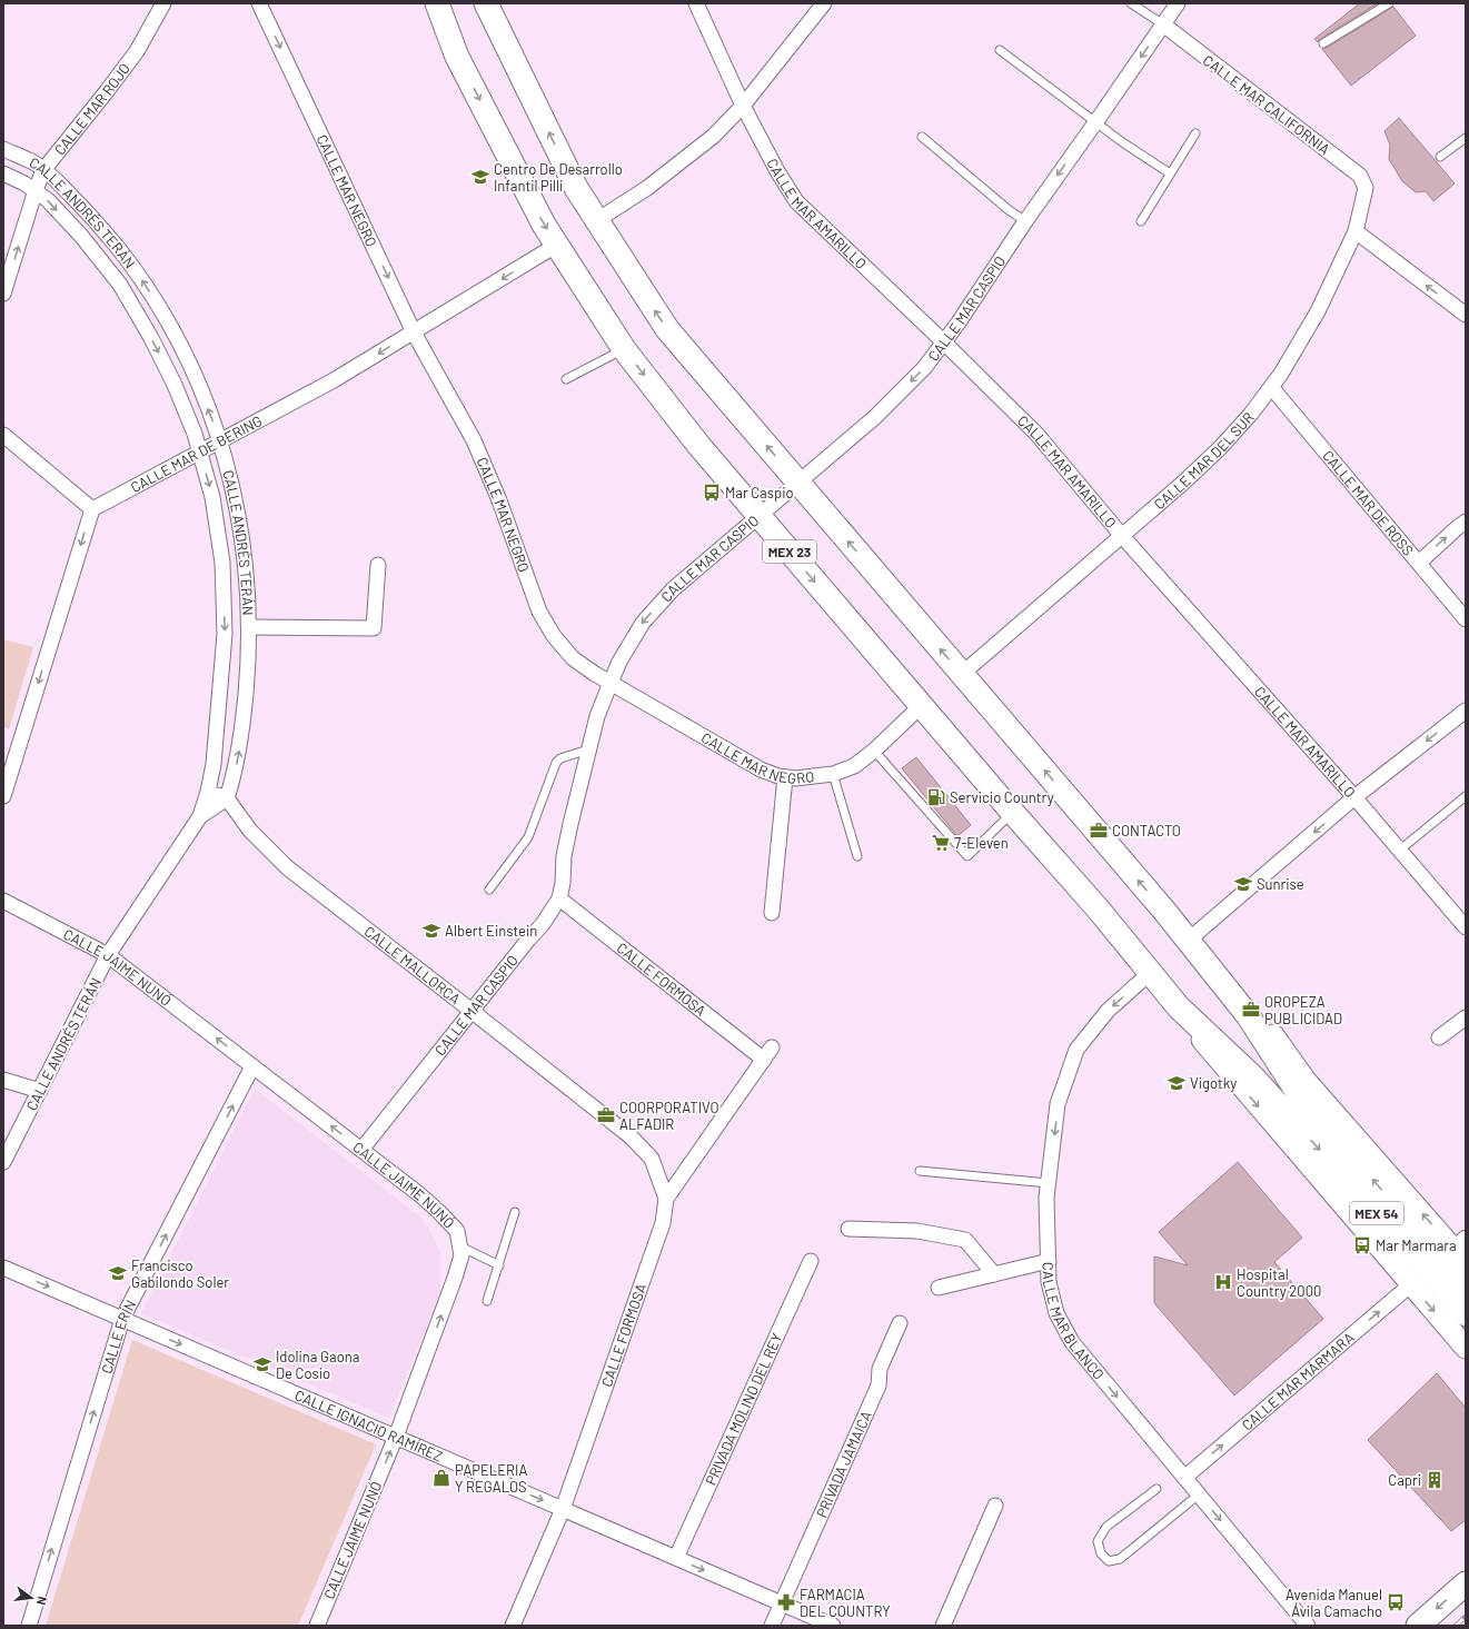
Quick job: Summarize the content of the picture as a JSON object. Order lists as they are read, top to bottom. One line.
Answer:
{"streets":{"main road":["MEX 23","MEX 54"],"street":["CALLE MAR CALIFORNIA","CALLE MAR ROJO","CALLE MAR NEGRO","CALLE MAR AMARILLO","CALLE ANDRÉS TERÁN","CALLE MAR CASPIO","CALLE MAR DE BERING","CALLE MAR DEL SUR","CALLE MAR DE ROSS","CALLE MALLORCA","CALLE JAIME NUNÓ","CALLE FORMOSA","CALLE MAR BLANCO","CALLE ERÍN","CALLE MAR MÁRMARA","PRIVADA MOLINO DEL REY","CALLE IGNACIO RAMÍREZ","PRIVADA JAMAICA"]},"crossings":[["CALLE MAR CALIFORNIA","CALLE MAR CASPIO"],["CALLE MAR CALIFORNIA","CALLE MAR DEL SUR"],["CALLE MAR ROJO","CALLE ANDRÉS TERÁN"],["CALLE MAR NEGRO","CALLE MAR CASPIO"],["CALLE MAR NEGRO","CALLE MAR DE BERING"],["CALLE MAR NEGRO","MEX 23"],["CALLE MAR AMARILLO","CALLE MAR CASPIO"],["CALLE MAR AMARILLO","CALLE MAR DEL SUR"],["CALLE ANDRÉS TERÁN","CALLE MAR DE BERING"],["CALLE ANDRÉS TERÁN","CALLE MALLORCA"],["CALLE ANDRÉS TERÁN","CALLE JAIME NUNÓ"],["CALLE MAR CASPIO","MEX 23"],["CALLE MAR CASPIO","CALLE MALLORCA"],["CALLE MAR CASPIO","CALLE JAIME NUNÓ"],["CALLE MAR CASPIO","CALLE FORMOSA"],["CALLE MAR DE BERING","MEX 23"],["CALLE MAR DEL SUR","CALLE MAR DE ROSS"],["MEX 23","MEX 54"],["MEX 23","CALLE MAR BLANCO"],["MEX 23","CALLE MAR MÁRMARA"],["CALLE MALLORCA","CALLE FORMOSA"],["CALLE JAIME NUNÓ","CALLE ERÍN"],["CALLE JAIME NUNÓ","CALLE IGNACIO RAMÍREZ"],["CALLE FORMOSA","CALLE IGNACIO RAMÍREZ"],["CALLE MAR BLANCO","CALLE MAR MÁRMARA"],["CALLE ERÍN","CALLE IGNACIO RAMÍREZ"],["PRIVADA MOLINO DEL REY","CALLE IGNACIO RAMÍREZ"],["CALLE IGNACIO RAMÍREZ","PRIVADA JAMAICA"]],"one_way":["CALLE MAR CASPIO","CALLE MAR DE BERING","CALLE JAIME NUNÓ","CALLE MAR BLANCO","CALLE ERÍN","CALLE MAR MÁRMARA","CALLE IGNACIO RAMÍREZ"],"places":{"school or university":["Centro De Desarrollo Infantil Pilli","Sunrise","Albert Einstein","Vigotky","Francisco Gabilondo Soler","Idolina Gaona De Cosio"],"bus stop":["Mar Caspio","Mar Marmara","Avenida Manuel Ávila Camacho"],"fuel station":["Servicio Country"],"office":["CONTACTO","OROPEZA PUBLICIDAD","COORPORATIVO ALFADIR"],"supermarket":["7-Eleven"],"hospital":["Hospital Country 2000"],"shop":["PAPELERIA Y REGALOS"],"building":["Capri"],"pharmacy":["FARMACIA DEL COUNTRY"]},"north":"right"}
